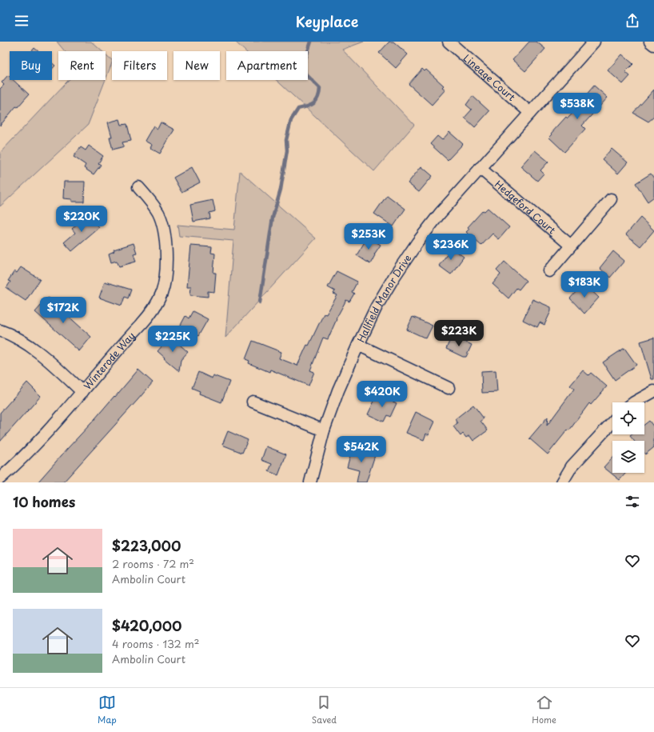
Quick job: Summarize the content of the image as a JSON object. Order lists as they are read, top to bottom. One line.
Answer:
{"streets":{"street":["Lineage Court","Hedgeford Court","Hallfield Manor Drive","Winterode Way"]},"crossings":[["Lineage Court","Hallfield Manor Drive"],["Hedgeford Court","Hallfield Manor Drive"]],"page":{"header":"Keyplace","chip":["Buy","Rent","Filters","New","Apartment"],"price":["$538K","$220K","$253K","$236K","$183K","$172K","$223K","$225K","$420K","$542K"],"heading":"10 homes","list":[{"name":"$223,000","note":"2 rooms · 72 m² · Ambolin Court"},{"name":"$420,000","note":"4 rooms · 132 m² · Ambolin Court"}],"tabs":["Map","Saved","Home"]}}
